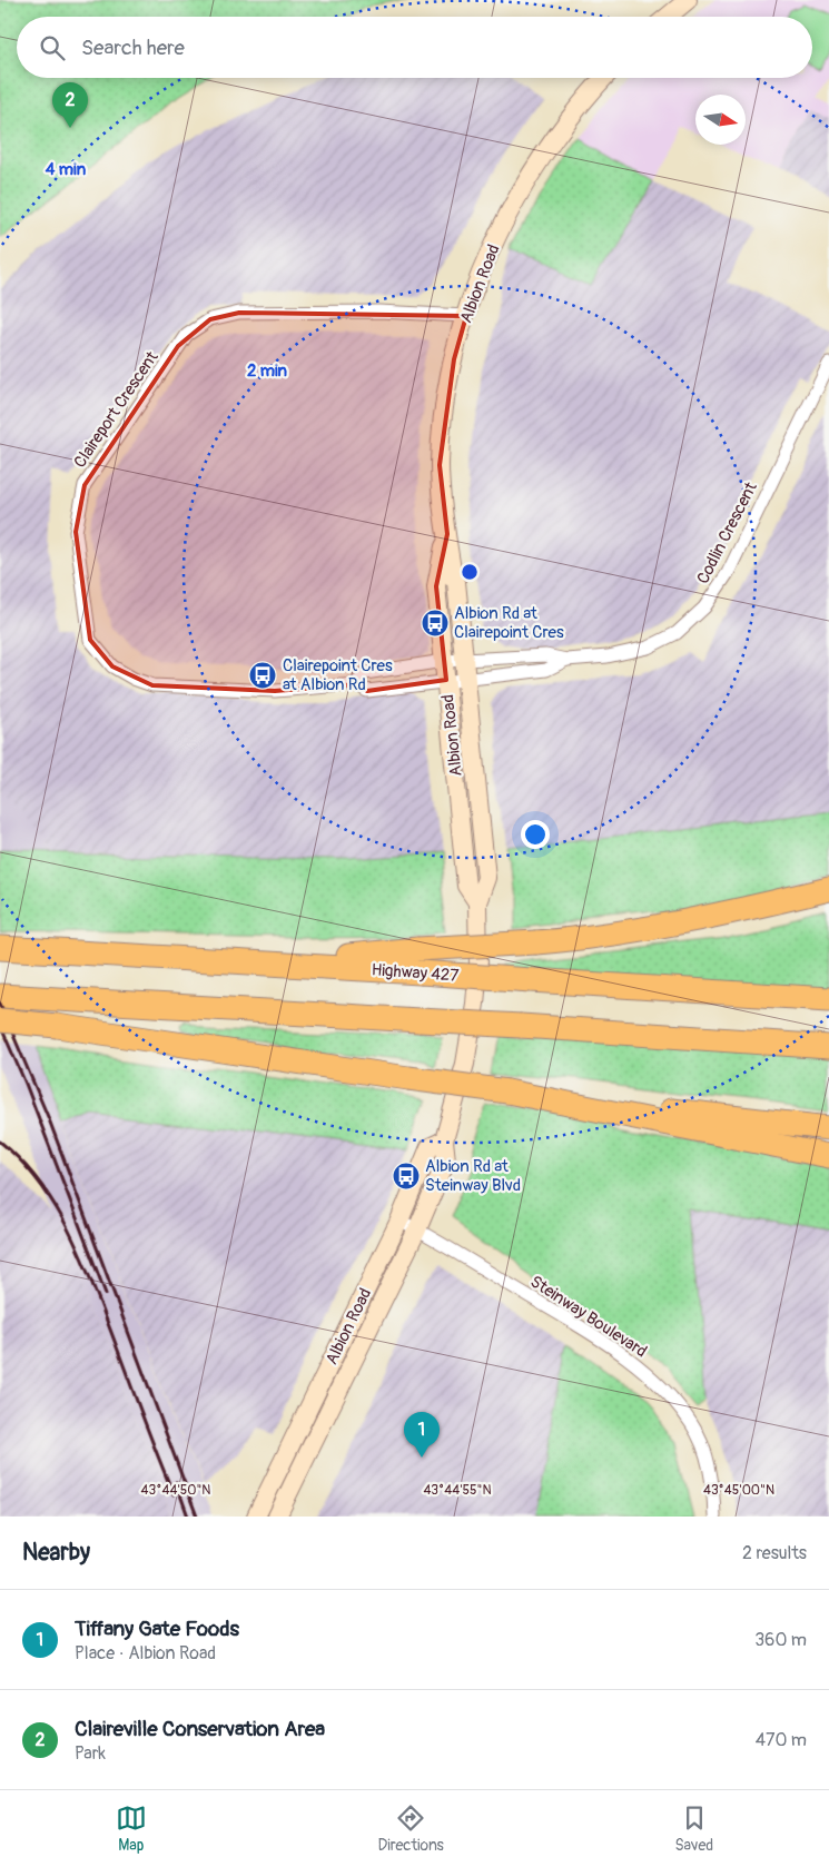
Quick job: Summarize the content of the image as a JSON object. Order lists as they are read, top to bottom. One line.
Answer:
{"streets":{"highway":["Highway 427"],"main road":["Albion Road"],"street":["Claireport Crescent","Codlin Crescent","Steinway Boulevard"]},"crossings":[["Albion Road","Claireport Crescent"],["Albion Road","Codlin Crescent"],["Albion Road","Steinway Boulevard"],["Claireport Crescent","Codlin Crescent"]],"places":{"bus stop":["Albion Rd at Clairepoint Cres","Clairepoint Cres at Albion Rd","Albion Rd at Steinway Blvd"]},"north":"right","page":{"search":"Search here","pins":["2","1"],"heading":["Nearby","2 results"],"list":[{"mark":"1","name":"Tiffany Gate Foods","note":"Place · Albion Road","value":"360 m"},{"mark":"2","name":"Claireville Conservation Area","note":"Park","value":"470 m"}],"nav":["Map","Directions","Saved"]},"coordinates":["43°44'50\"N","43°44'55\"N","43°45'00\"N"],"rings":["4 min","2 min"]}
